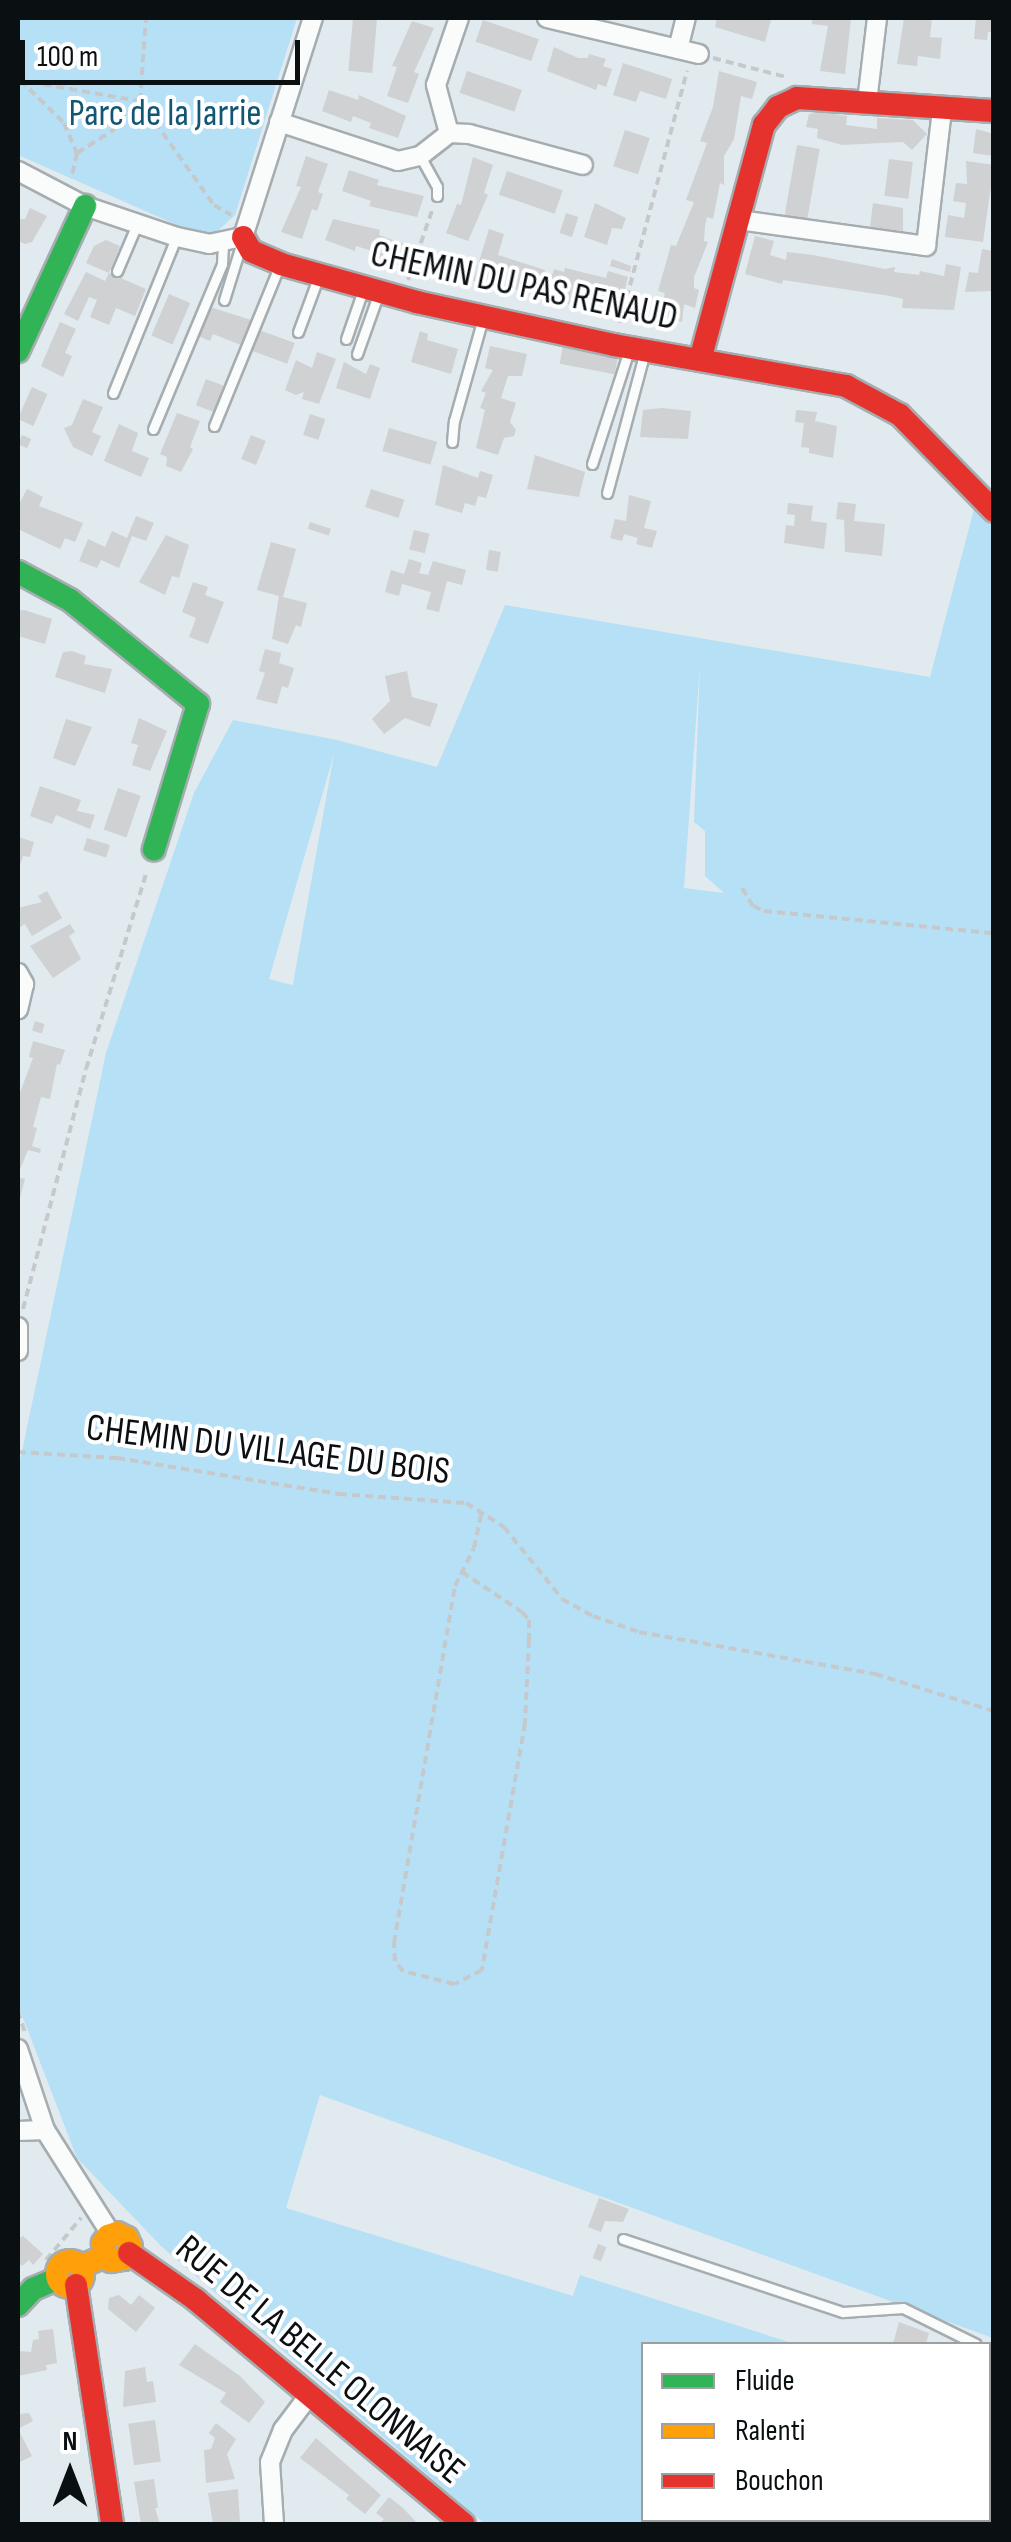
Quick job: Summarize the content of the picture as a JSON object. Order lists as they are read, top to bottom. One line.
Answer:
{"streets":{"street":["CHEMIN DU PAS RENAUD","RUE DE LA BELLE OLONNAISE"],"path":["CHEMIN DU VILLAGE DU BOIS"]},"parks":["Parc de la Jarrie"],"legend":["Fluide","Ralenti","Bouchon"],"scale_bar":"100 m","north":"top"}
